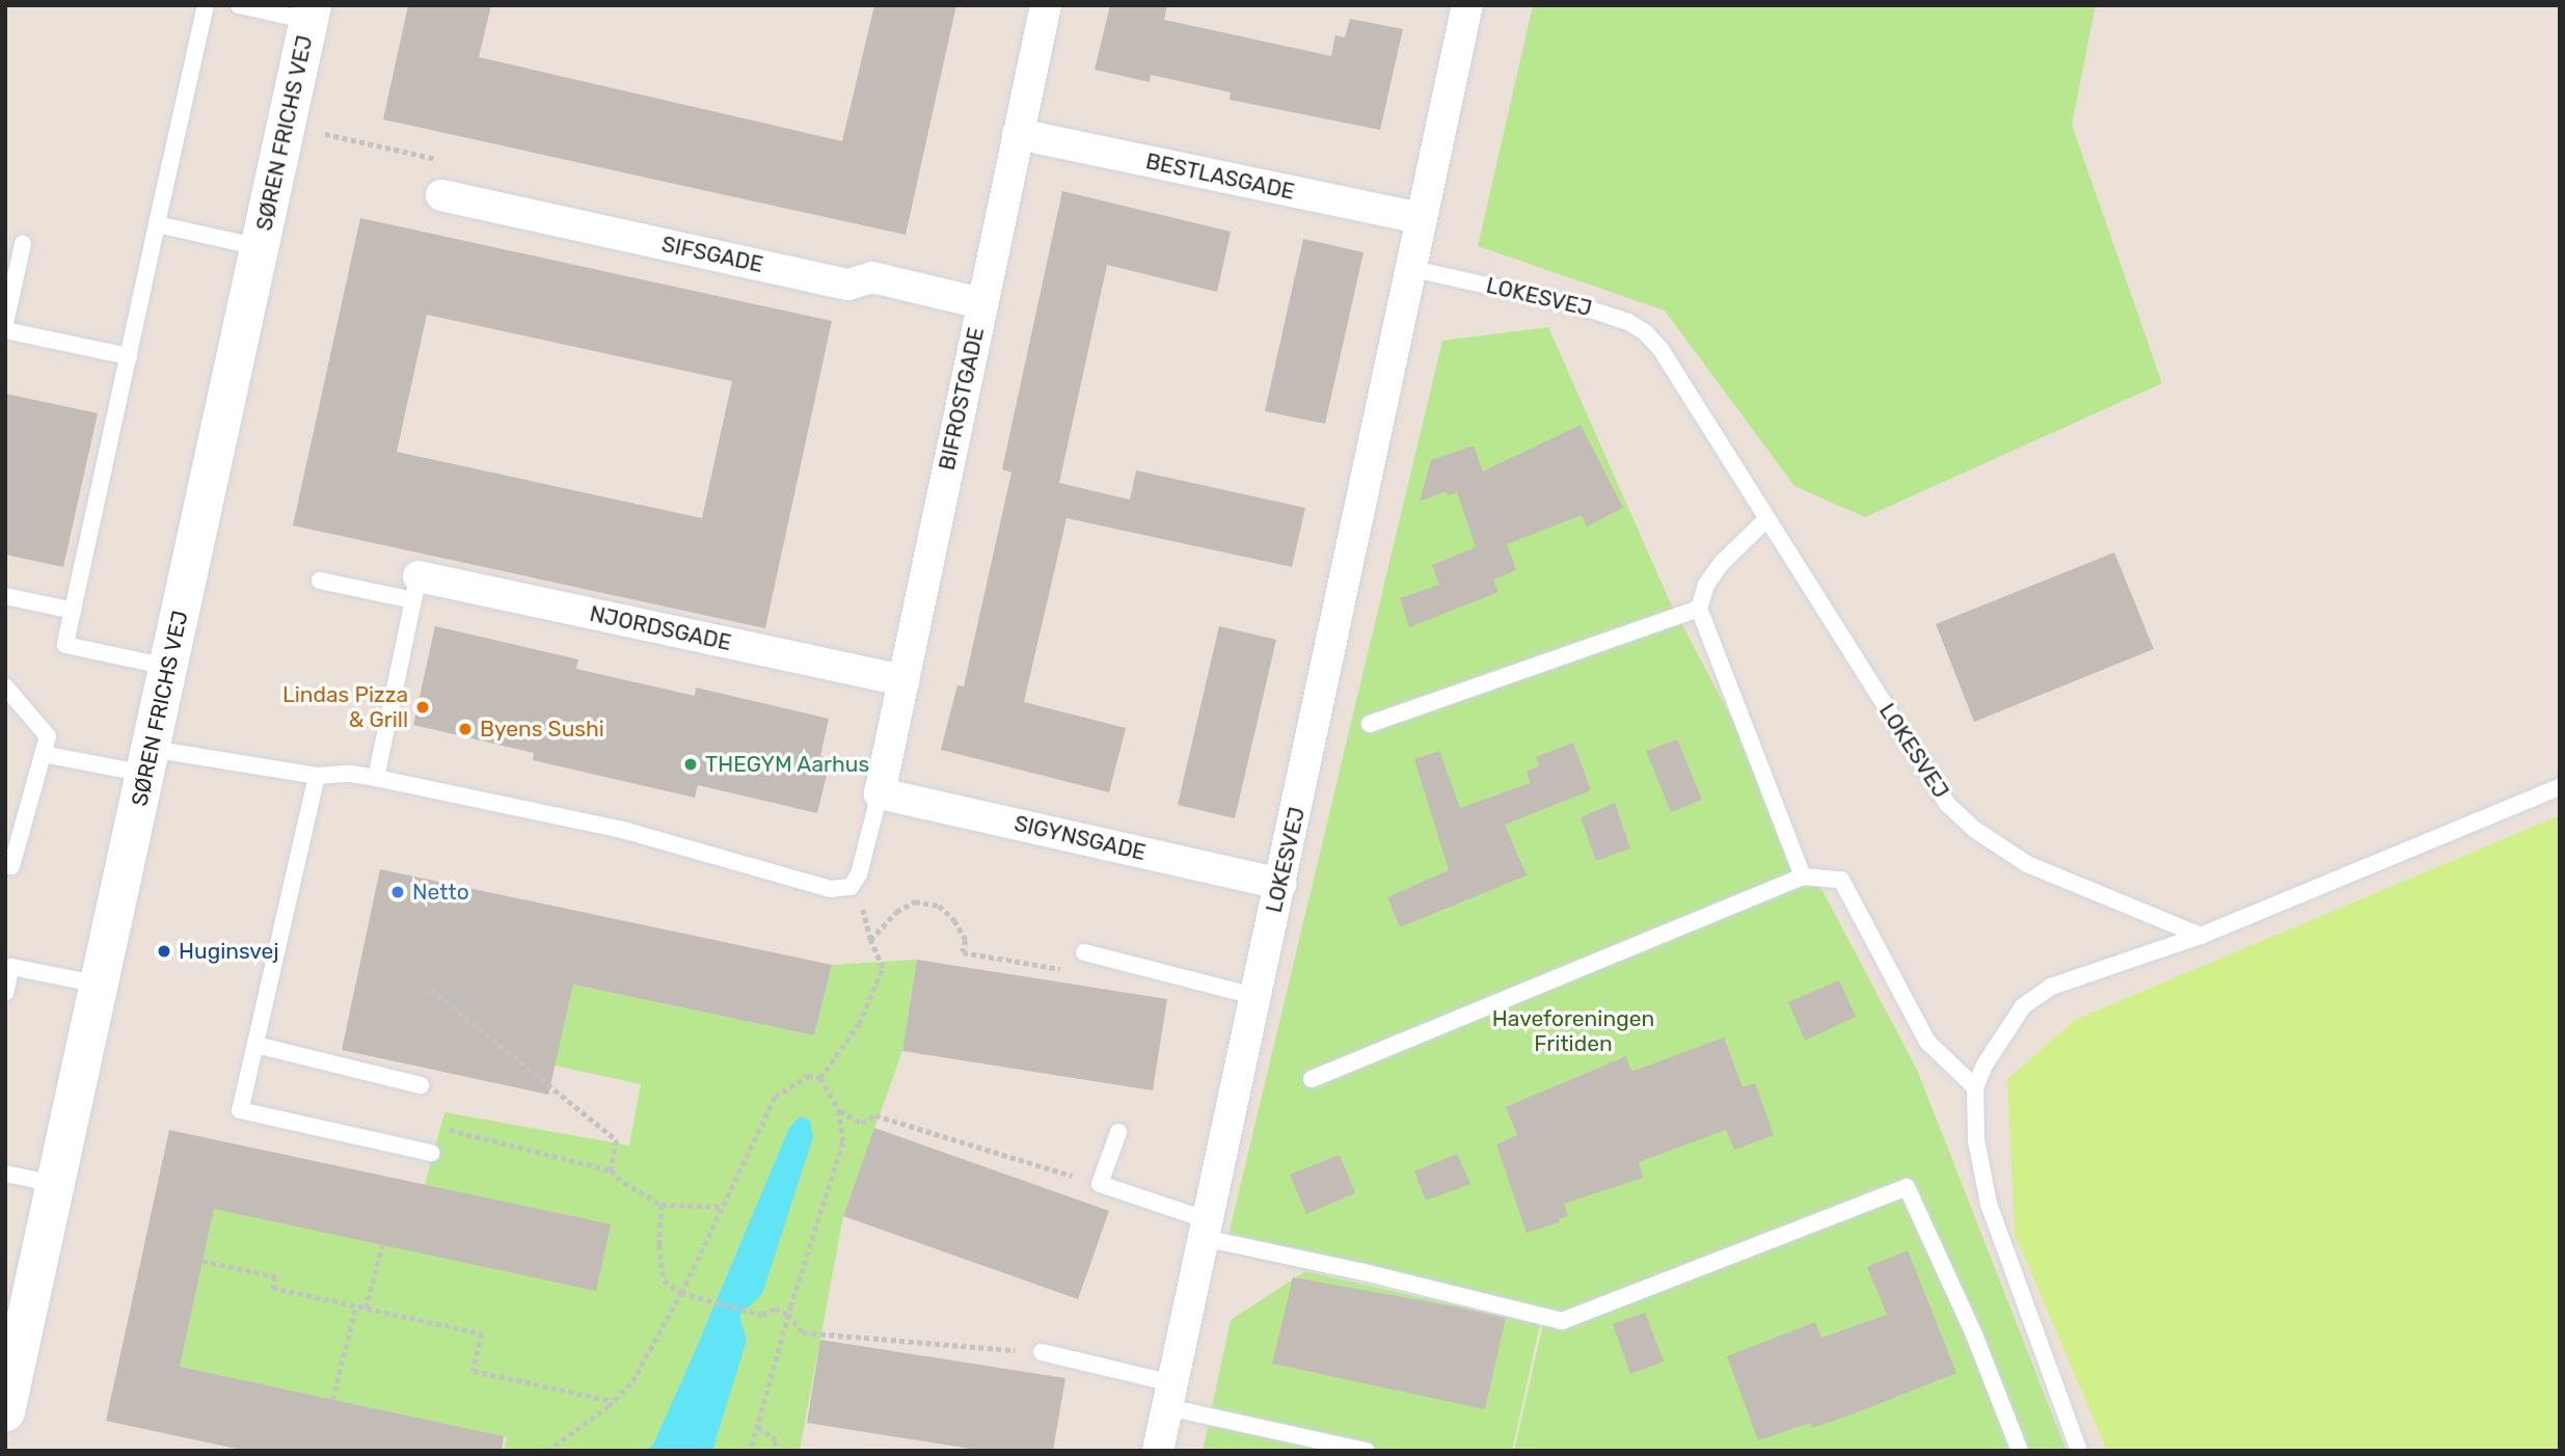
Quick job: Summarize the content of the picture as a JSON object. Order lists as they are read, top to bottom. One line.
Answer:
{"streets":{"street":["SØREN FRICHS VEJ","BESTLASGADE","SIFSGADE","LOKESVEJ","BIFROSTGADE","NJORDSGADE","SIGYNSGADE"]},"crossings":[["BESTLASGADE","LOKESVEJ"],["BESTLASGADE","BIFROSTGADE"],["SIFSGADE","BIFROSTGADE"],["LOKESVEJ","SIGYNSGADE"],["BIFROSTGADE","NJORDSGADE"],["BIFROSTGADE","SIGYNSGADE"]],"parks":["Haveforeningen Fritiden"],"places":["Lindas Pizza & Grill","Byens Sushi","THEGYM Aarhus","Netto","Huginsvej"]}
